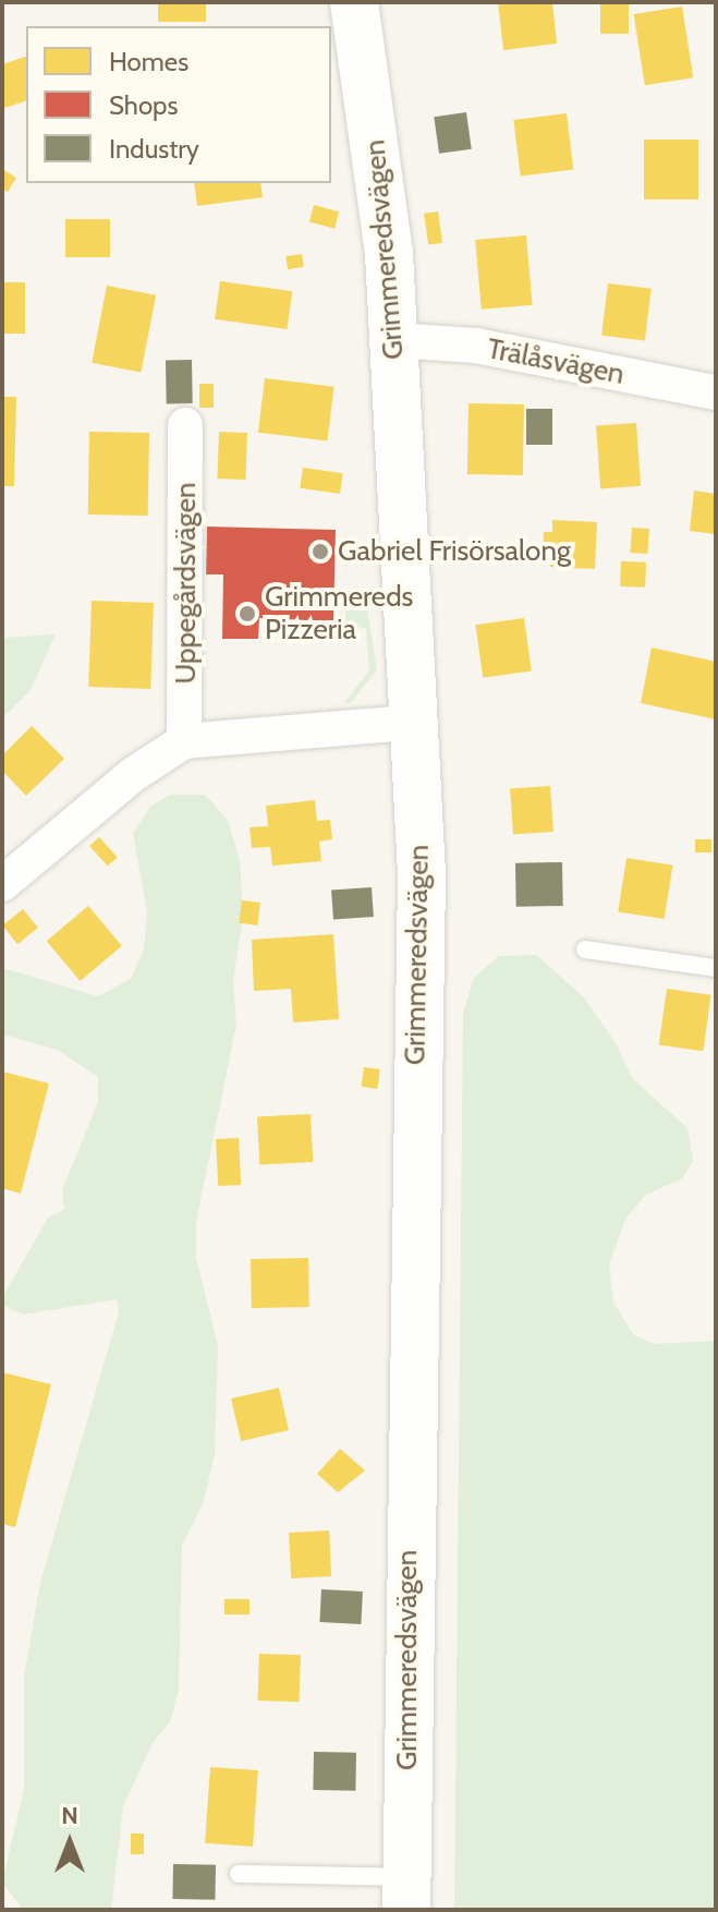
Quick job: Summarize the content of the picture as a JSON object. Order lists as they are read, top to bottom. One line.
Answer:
{"streets":{"street":["Grimmeredsvägen","Trälåsvägen","Uppegårdsvägen"]},"crossings":[["Grimmeredsvägen","Trälåsvägen"]],"places":["Gabriel Frisörsalong","Grimmereds Pizzeria"],"legend":["Homes","Shops","Industry"],"north":"top"}
